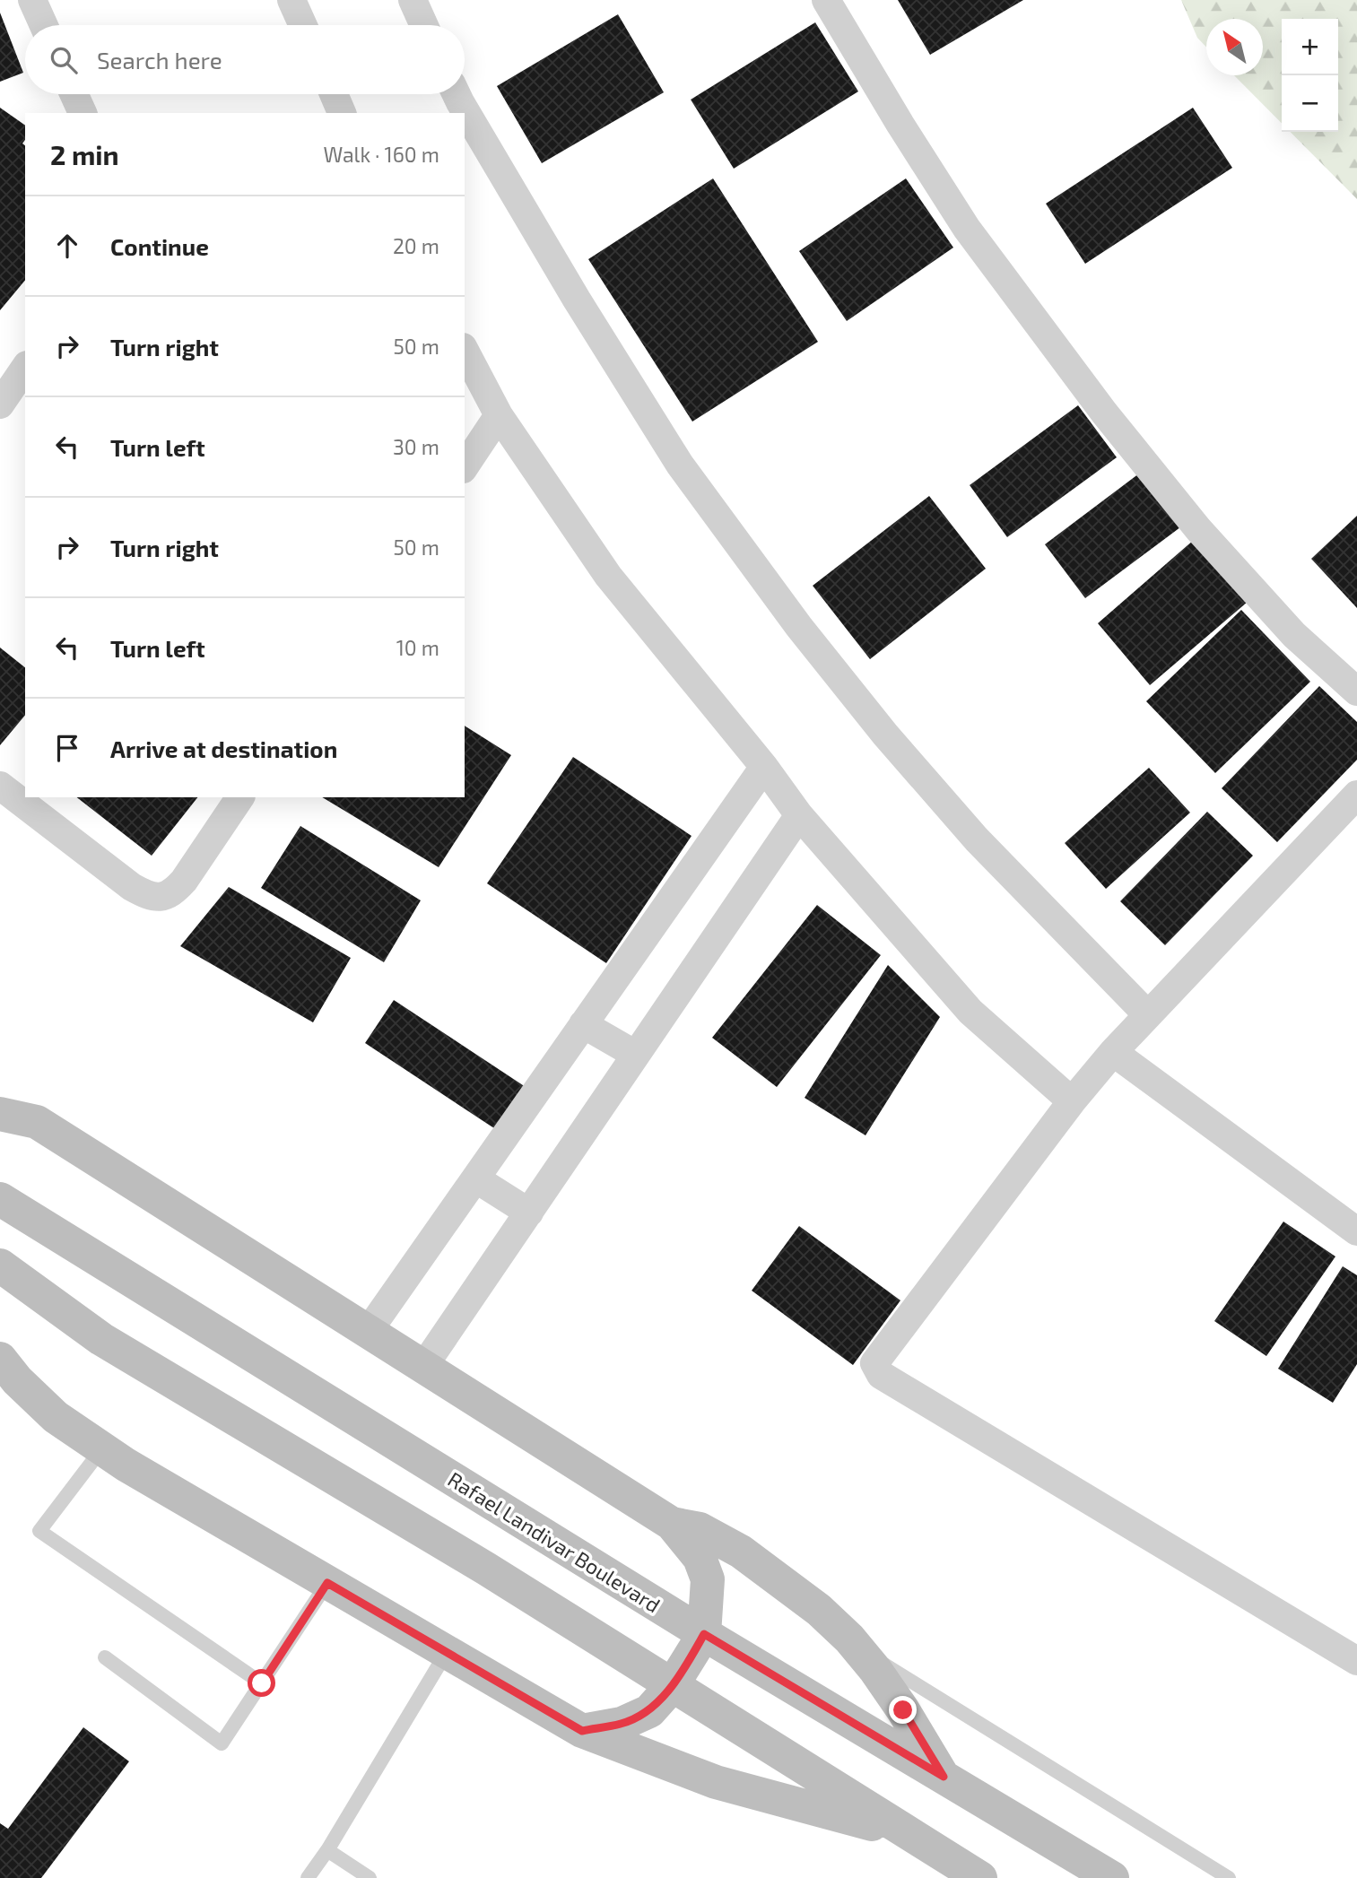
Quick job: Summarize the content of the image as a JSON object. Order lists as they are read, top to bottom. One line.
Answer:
{"streets":{"main road":["Rafael Landivar Boulevard"]},"north":"top left","page":{"map_buttons":["+","−"],"search":"Search here","heading":["2 min","Walk · 160 m"],"list":[["Continue","20 m"],["Turn right","50 m"],["Turn left","30 m"],["Turn right","50 m"],["Turn left","10 m"],"Arrive at destination"]}}
